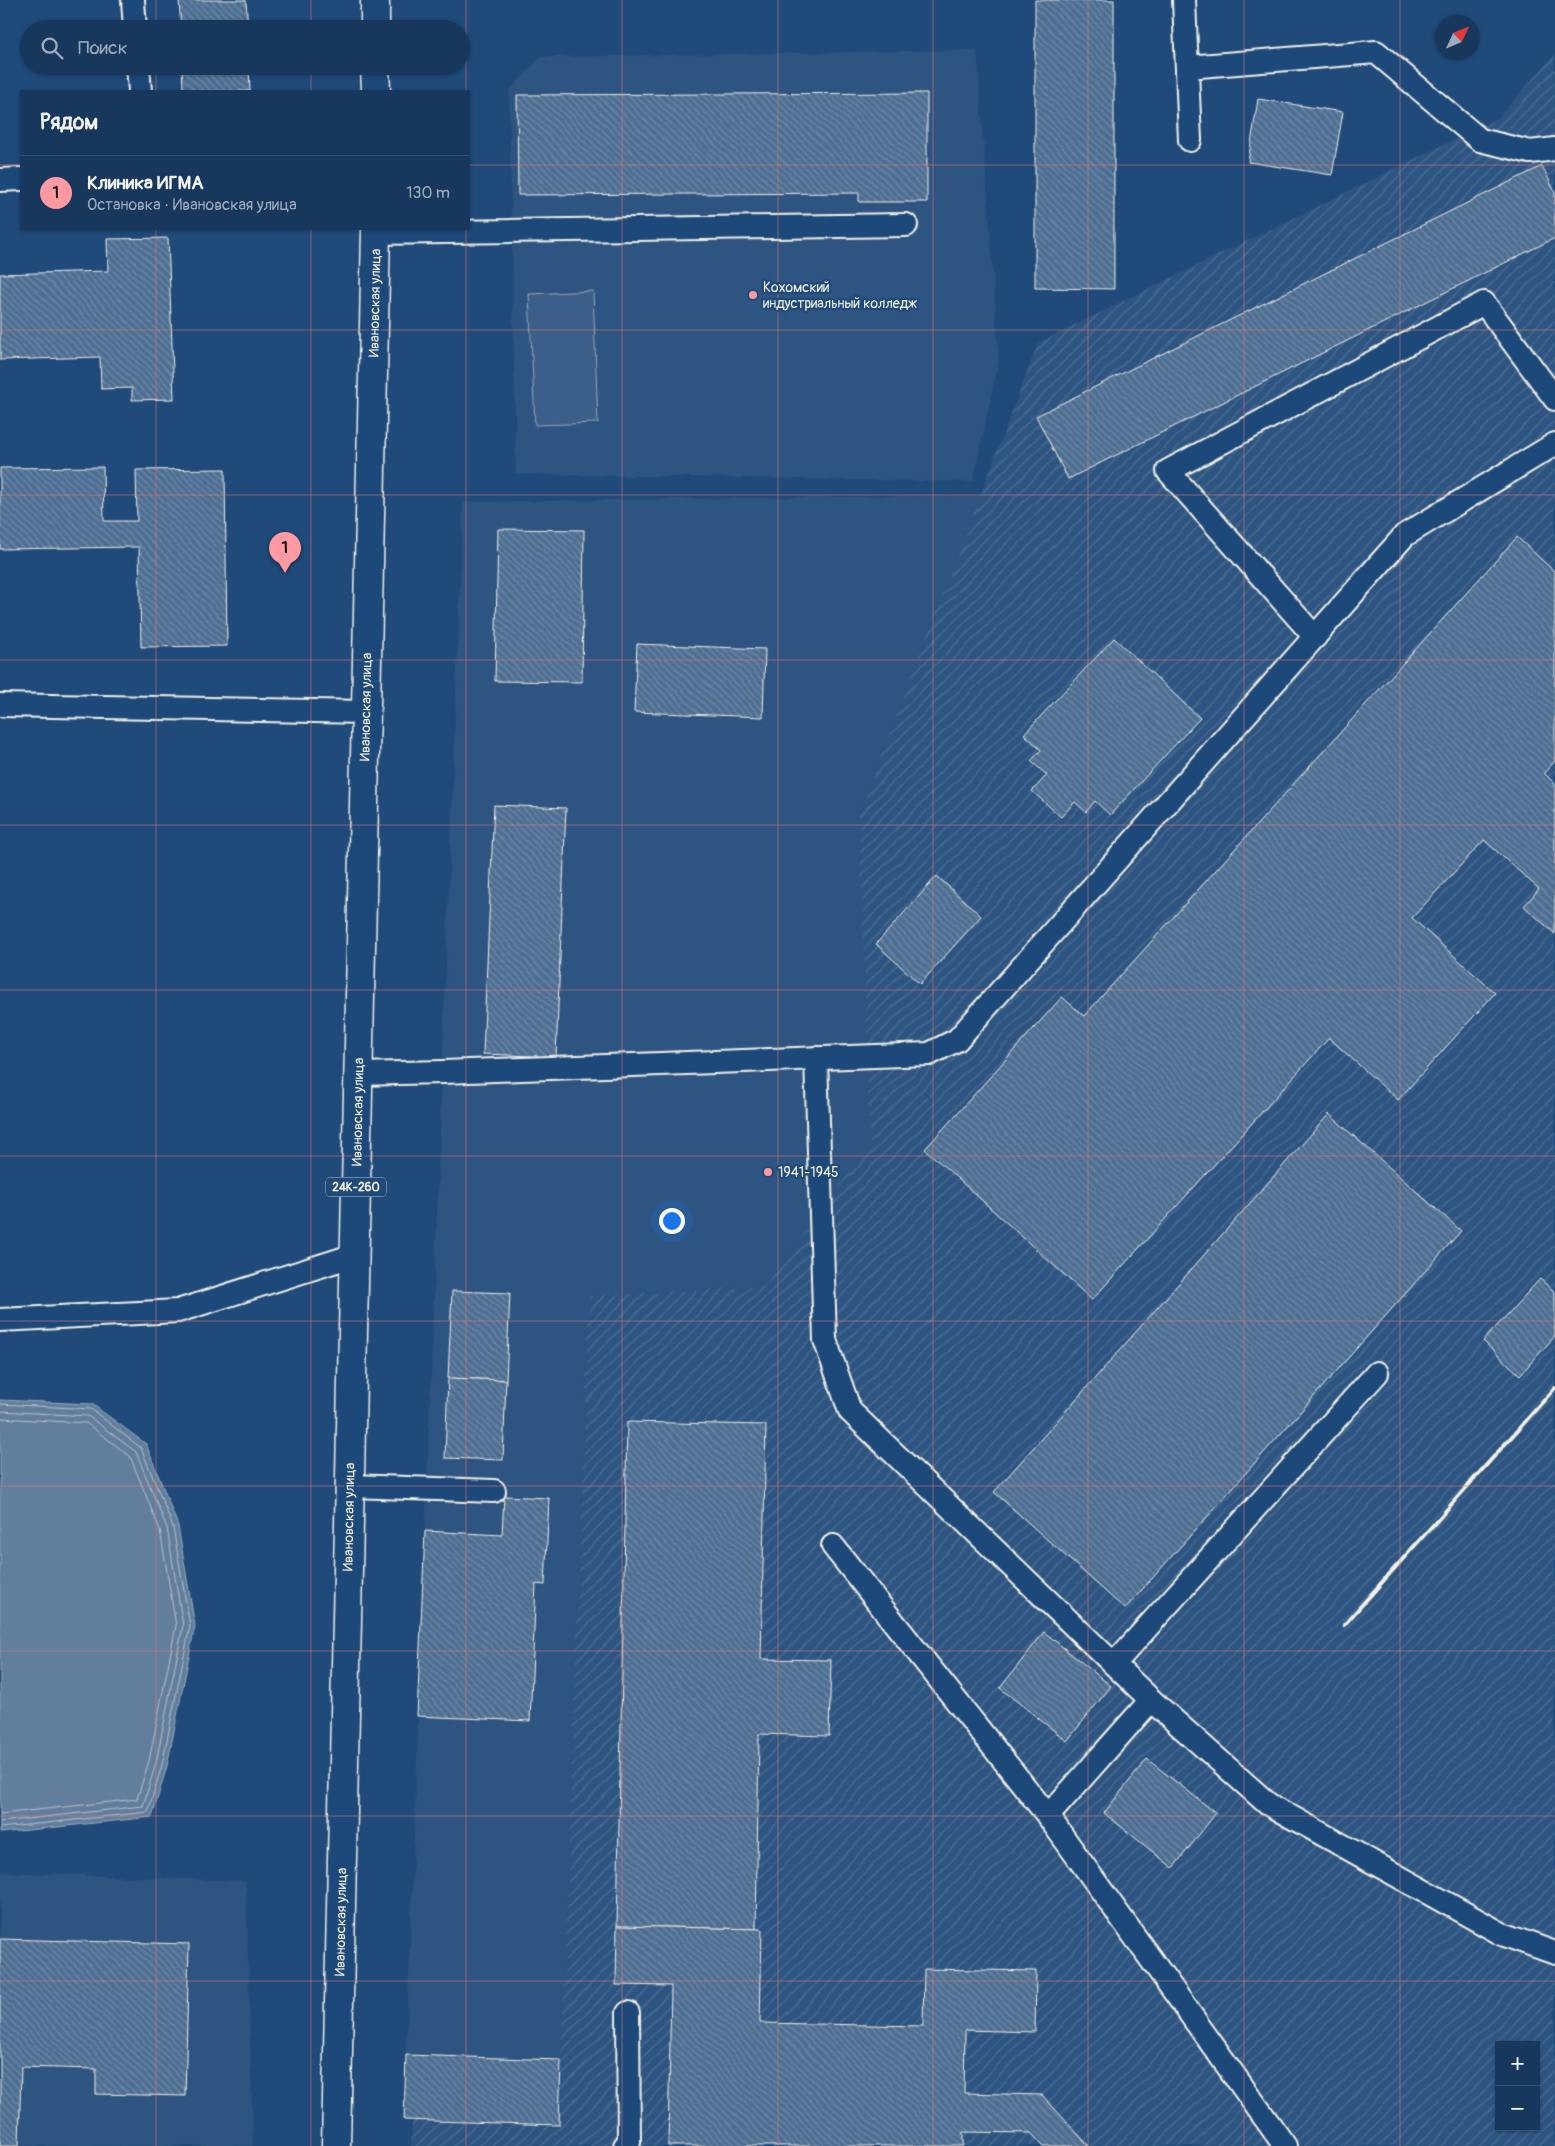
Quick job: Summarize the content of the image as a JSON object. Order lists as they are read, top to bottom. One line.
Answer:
{"streets":{"main road":["Ивановская улица","24К-260"]},"places":["Кохомский индустриальный колледж","1941-1945"],"north":"top right","page":{"search":"Поиск","heading":"Рядом","list":[{"mark":"1","name":"Клиника ИГМА","note":"Остановка · Ивановская улица","value":"130 m"}],"pins":"1","map_buttons":["+","−"]}}
